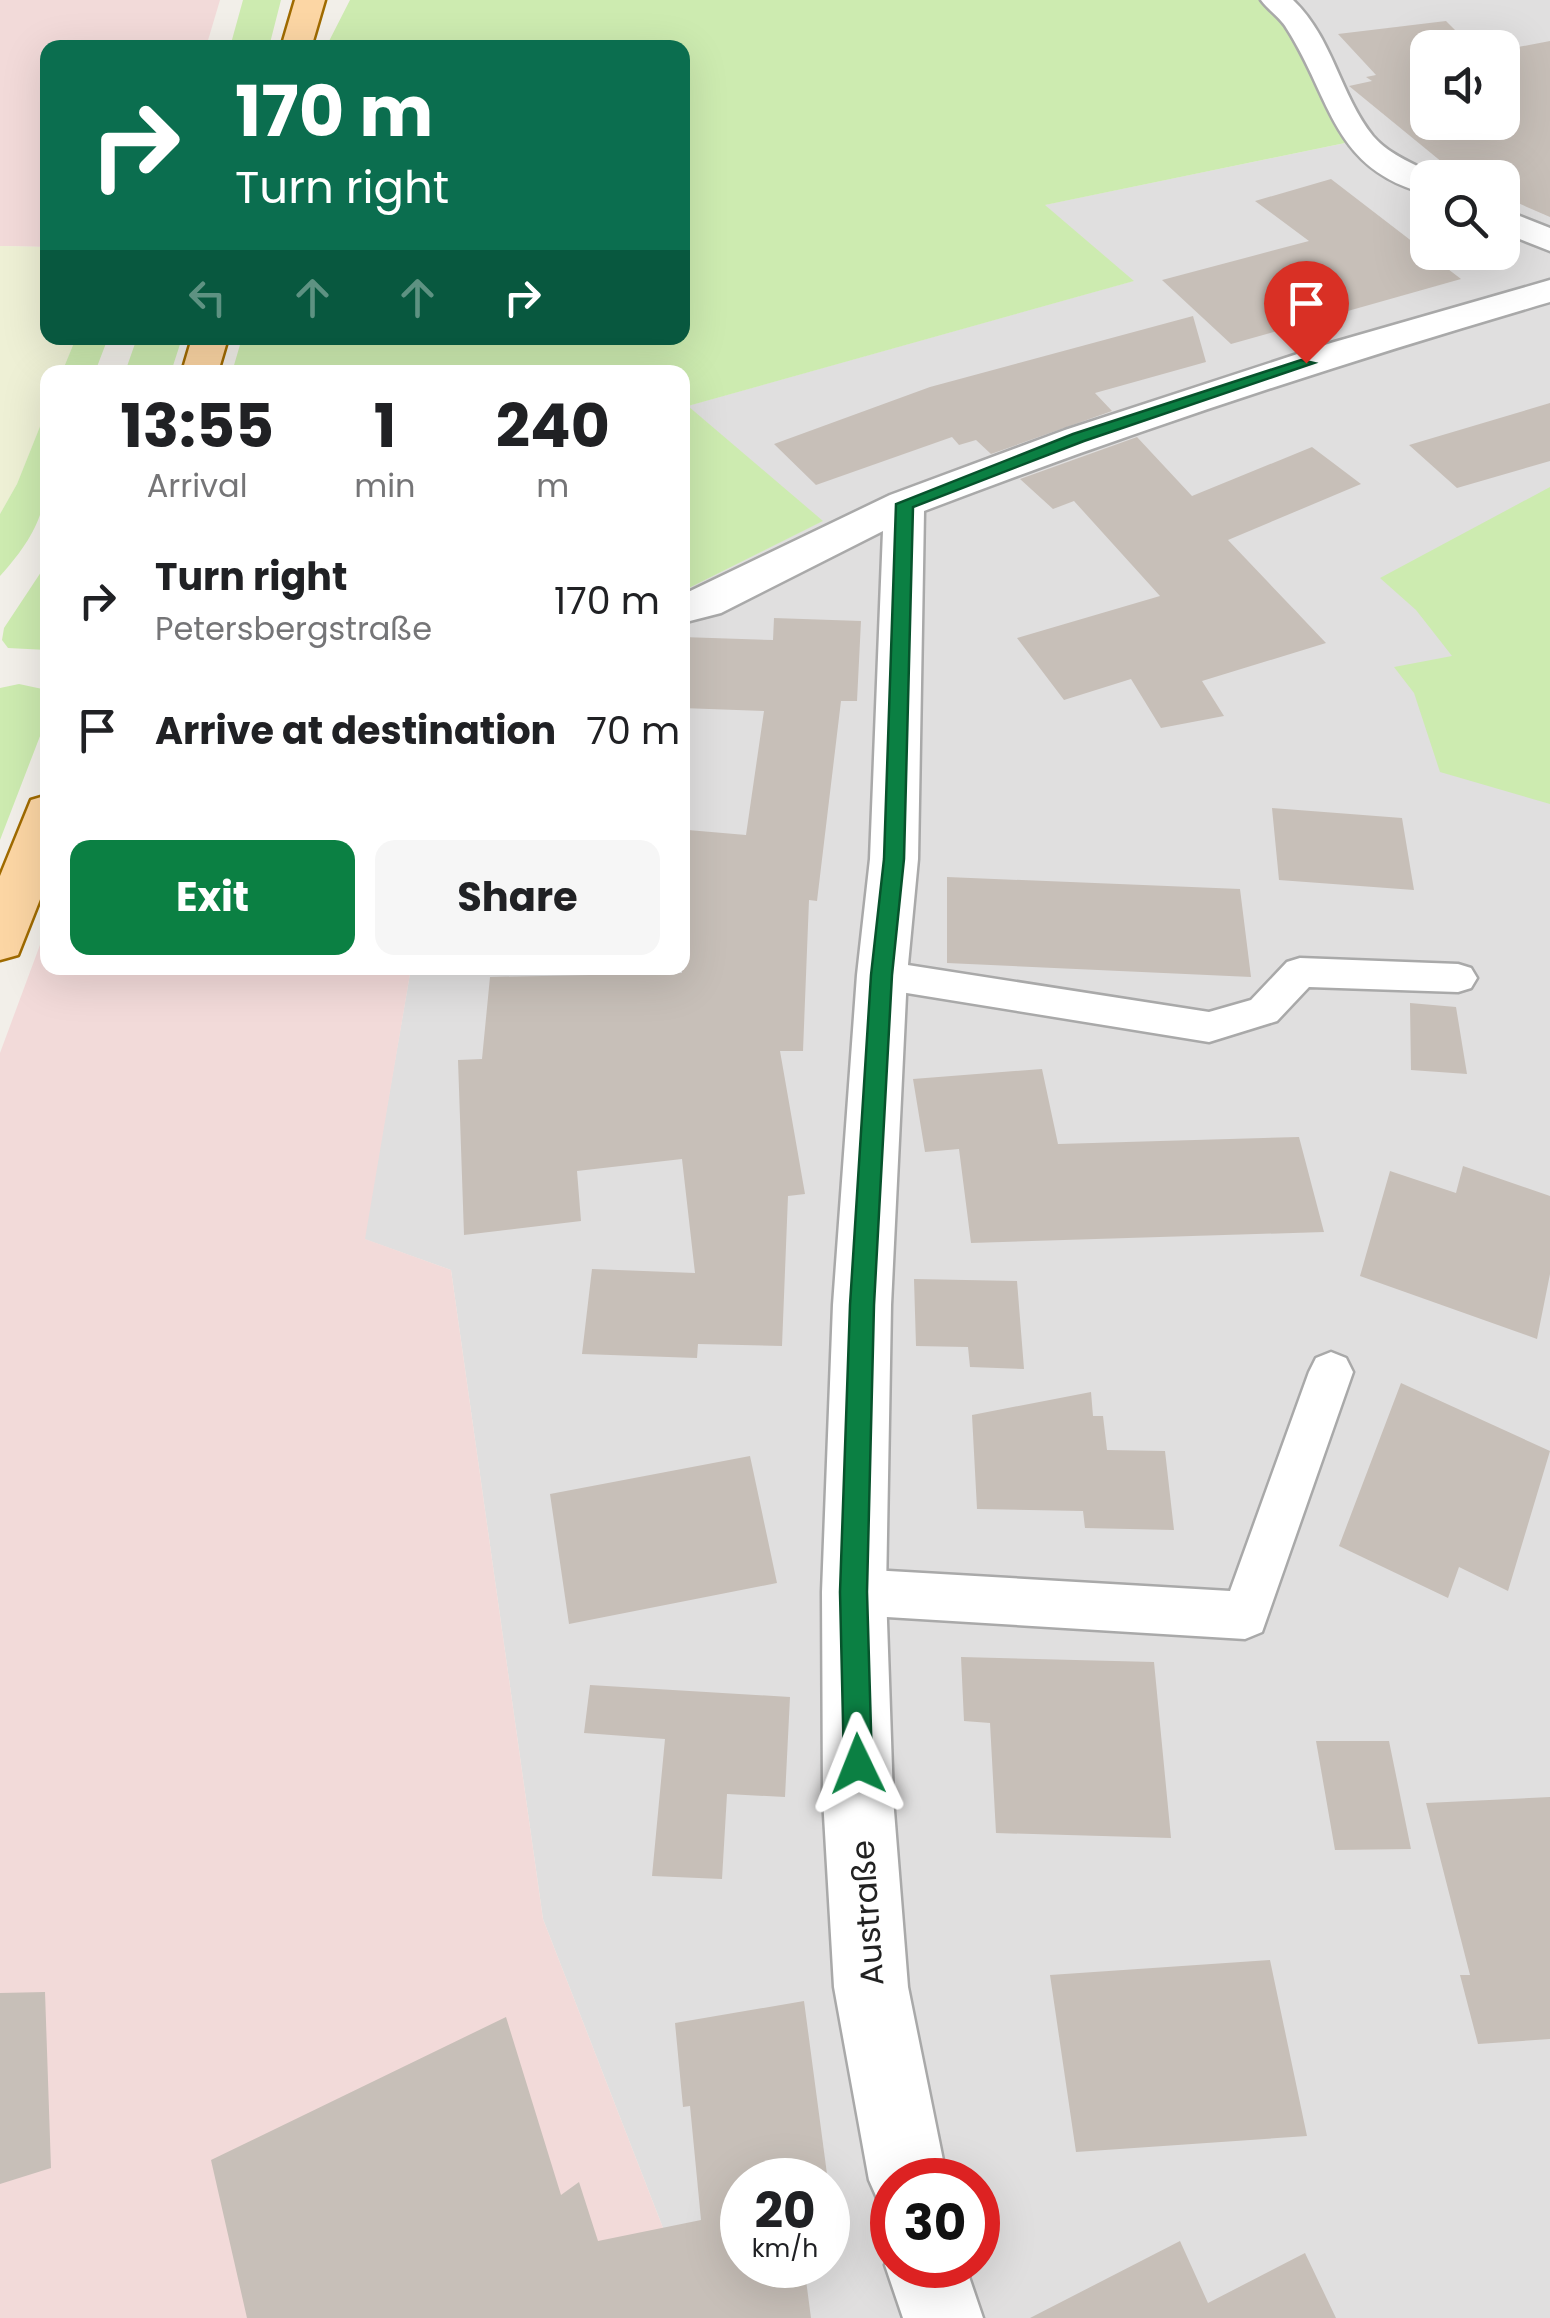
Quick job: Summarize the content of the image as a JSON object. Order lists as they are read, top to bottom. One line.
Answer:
{"streets":{"street":["Austraße"]},"page":{"turn":["170 m","Turn right"],"eta":["13:55","Arrival","1","min","240","m"],"list":[{"name":"Turn right","note":"Petersbergstraße","value":"170 m"},{"name":"Arrive at destination","value":"70 m"}],"buttons":["Exit","Share"],"speed":"20 km/h","limit":"30"}}
